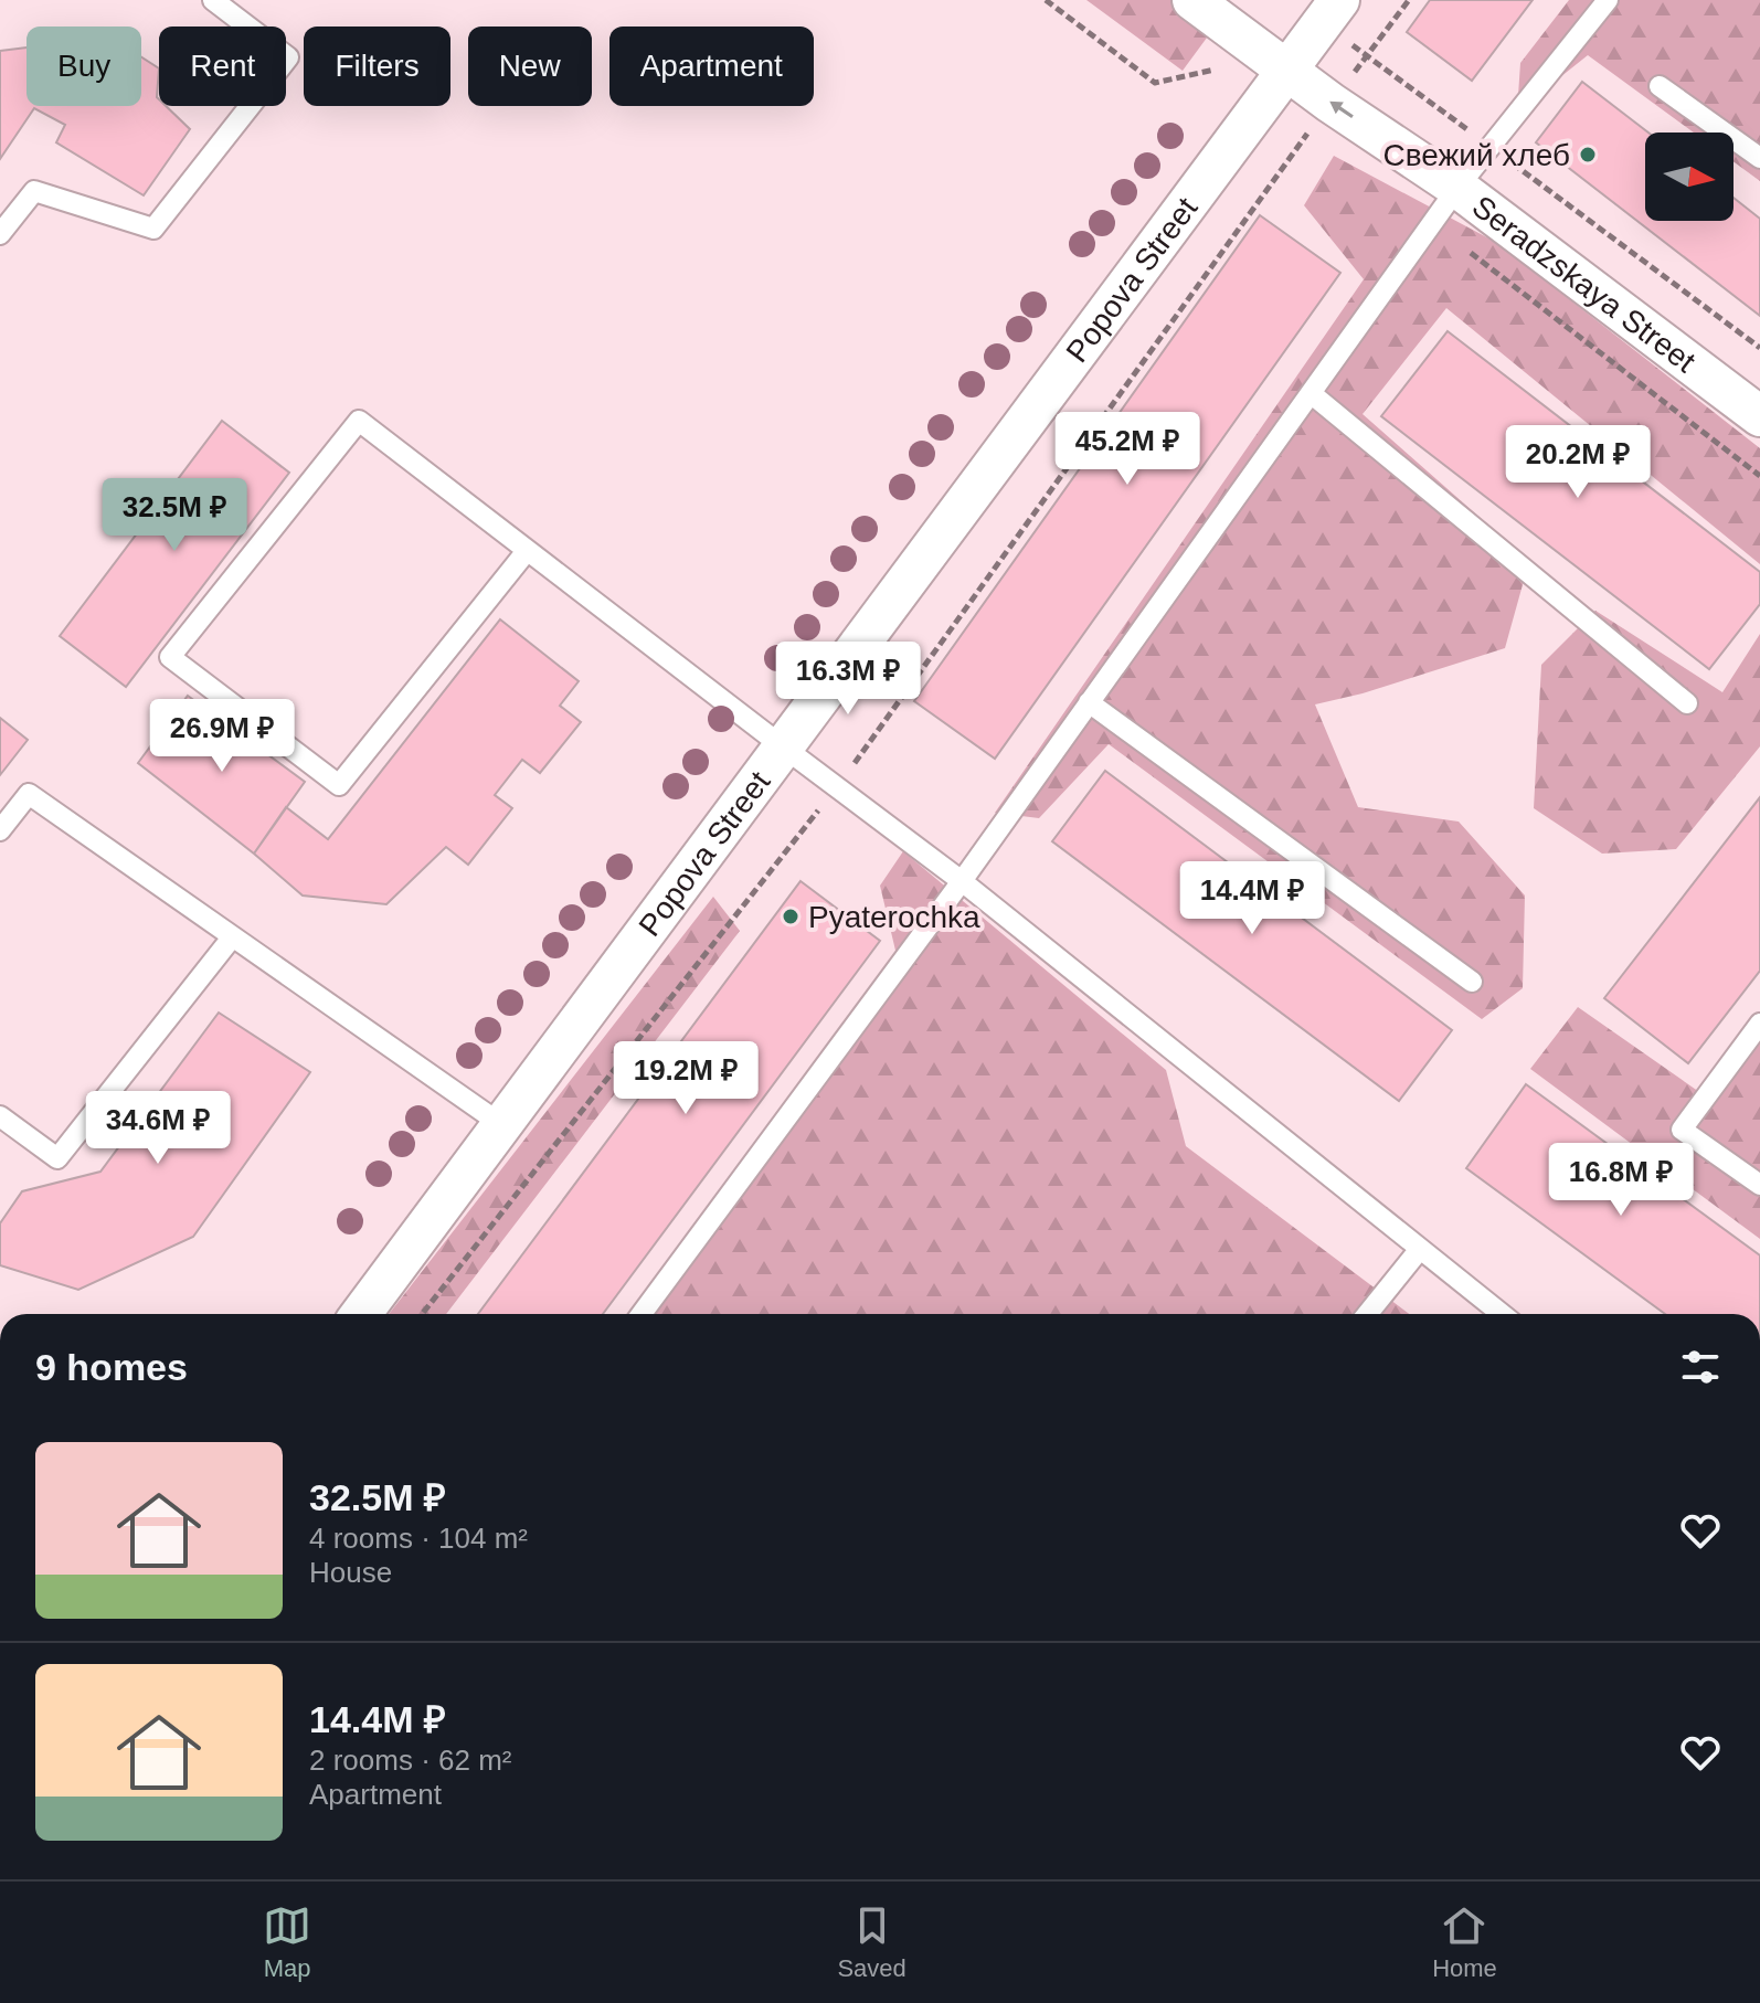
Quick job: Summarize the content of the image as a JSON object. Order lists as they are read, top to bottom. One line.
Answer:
{"streets":{"street":["Popova Street","Seradzskaya Street"]},"crossings":[["Popova Street","Seradzskaya Street"]],"places":["Свежий хлеб","Pyaterochka"],"north":"right","page":{"chip":["Buy","Rent","Filters","New","Apartment"],"price":["45.2M ₽","20.2M ₽","32.5M ₽","16.3M ₽","26.9M ₽","14.4M ₽","19.2M ₽","34.6M ₽","16.8M ₽"],"heading":"9 homes","list":[{"name":"32.5M ₽","note":"4 rooms · 104 m² · House"},{"name":"14.4M ₽","note":"2 rooms · 62 m² · Apartment"}],"tabs":["Map","Saved","Home"]}}
